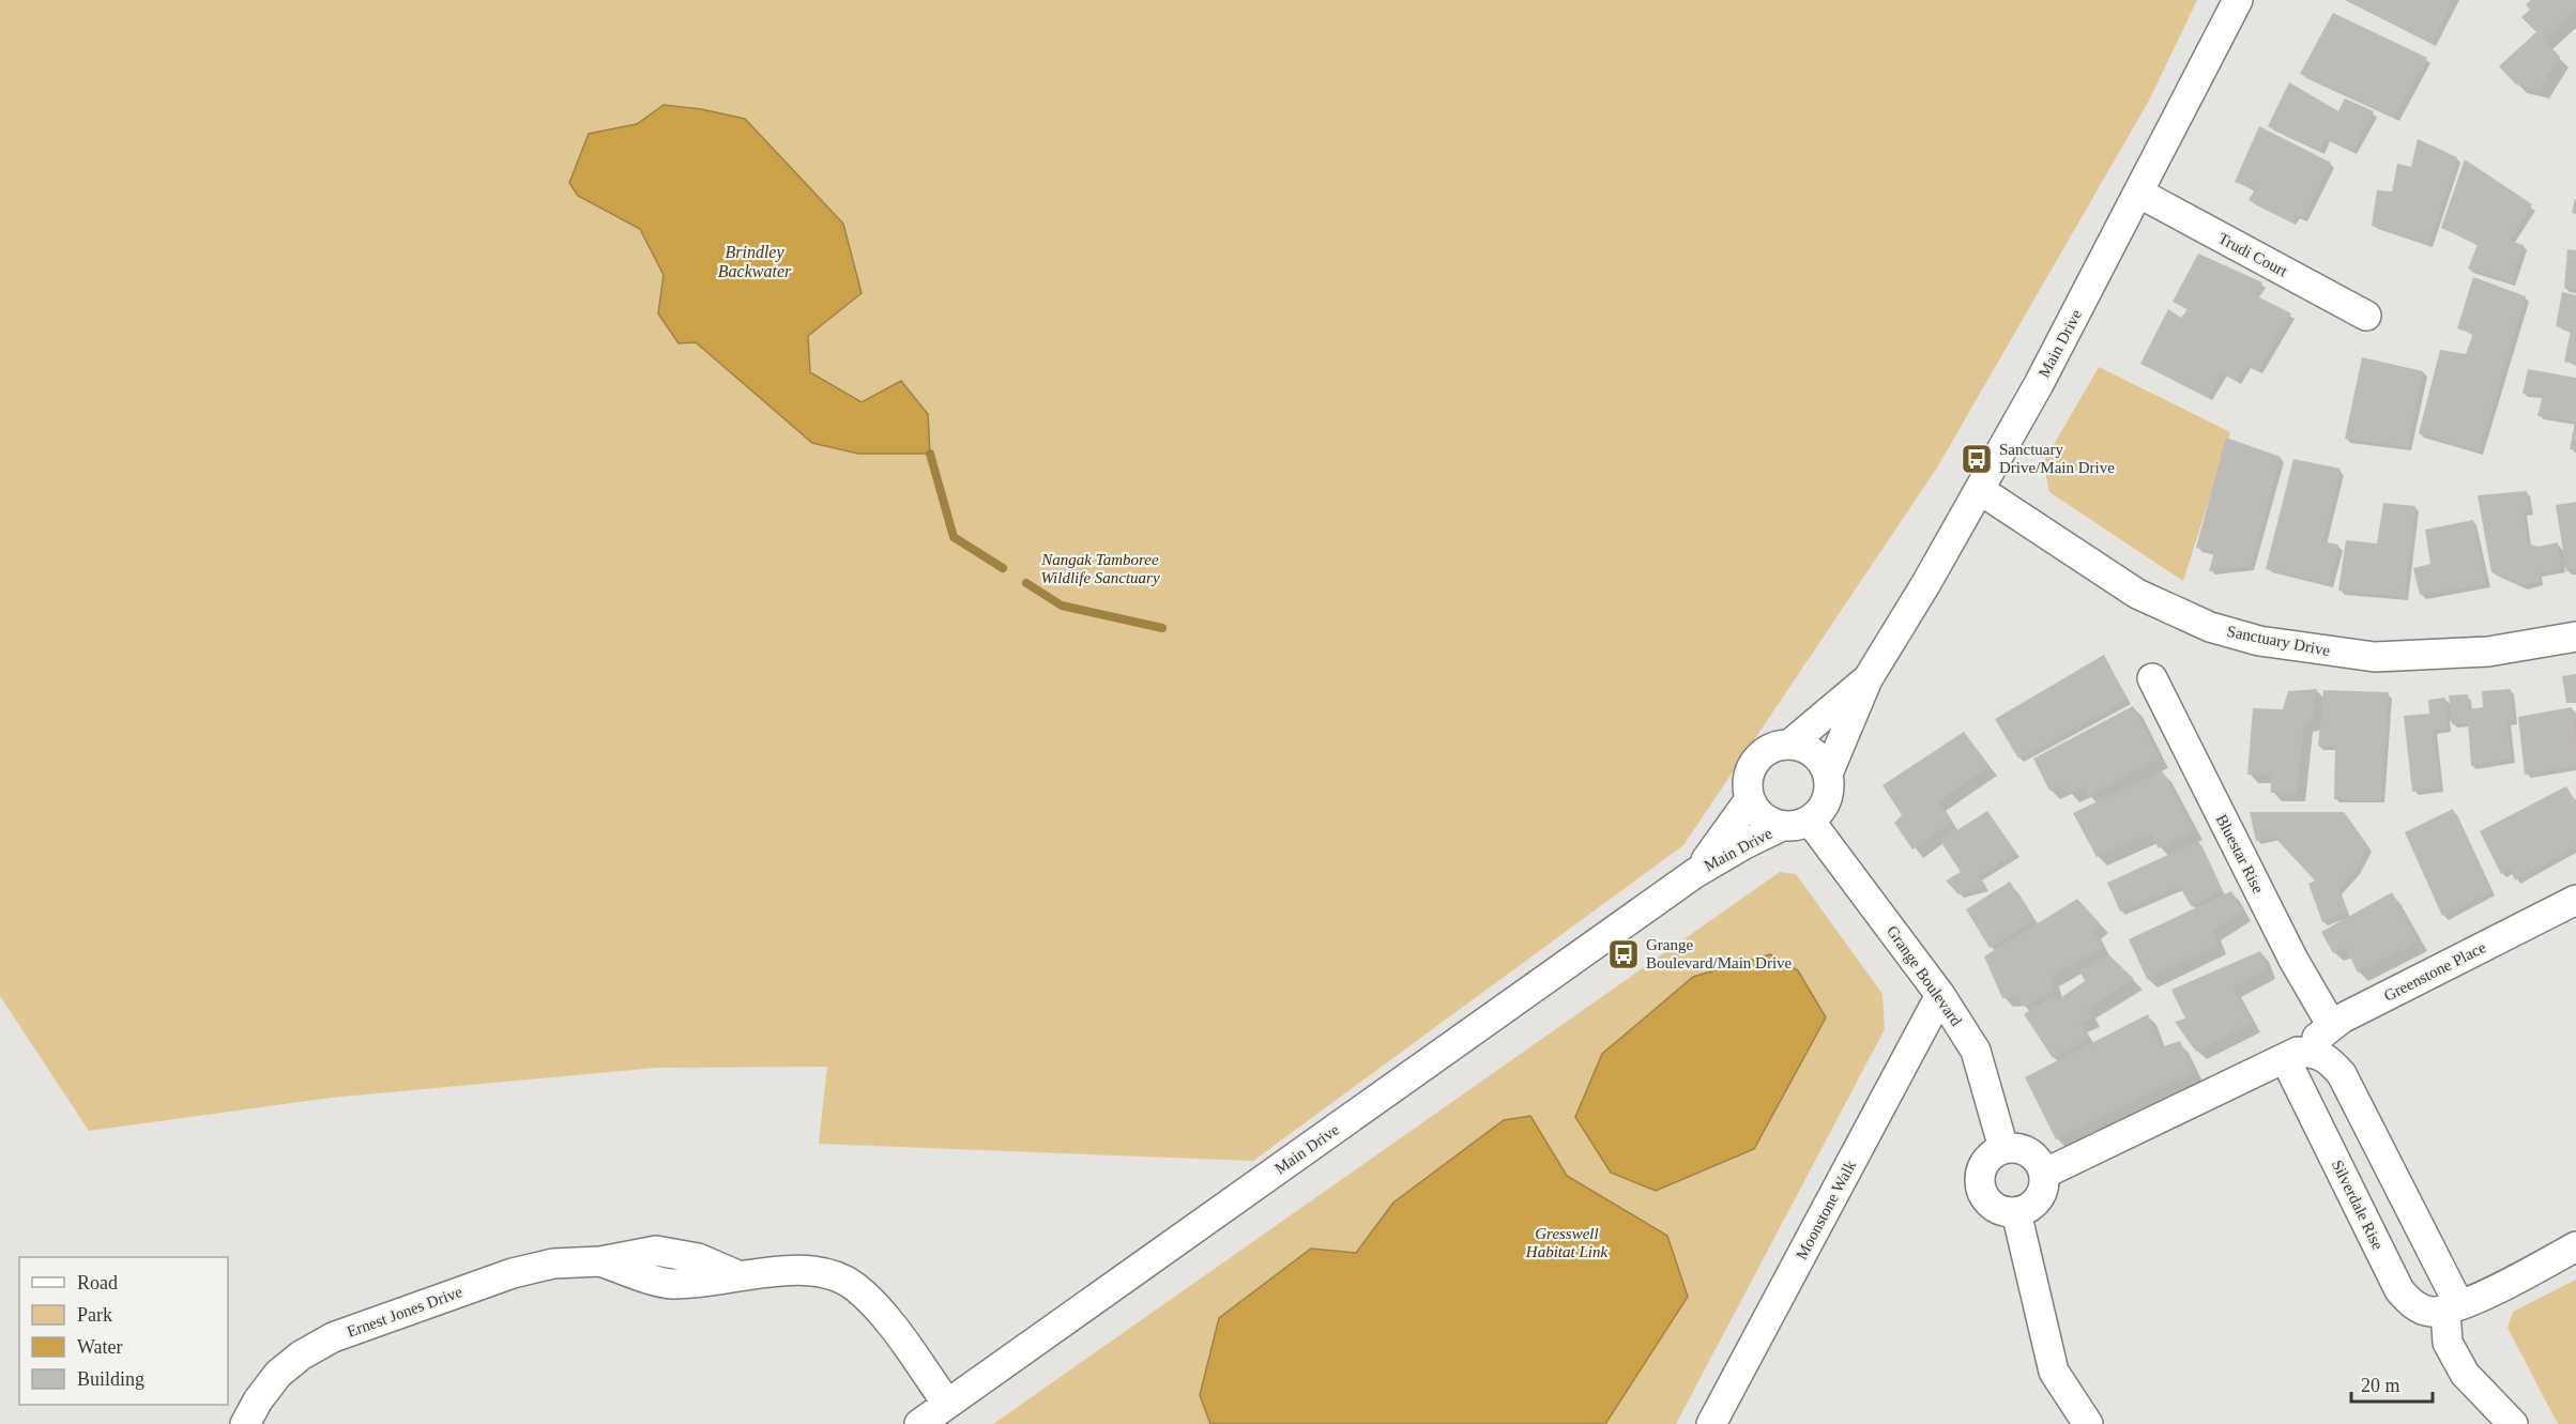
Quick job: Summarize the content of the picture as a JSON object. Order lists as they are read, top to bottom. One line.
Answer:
{"streets":{"street":["Trudi Court","Main Drive","Sanctuary Drive","Bluestar Rise","Greenstone Place","Grange Boulevard","Silverdale Rise","Moonstone Walk","Ernest Jones Drive"]},"crossings":[["Trudi Court","Main Drive"],["Main Drive","Sanctuary Drive"],["Main Drive","Grange Boulevard"],["Main Drive","Ernest Jones Drive"],["Bluestar Rise","Greenstone Place"],["Greenstone Place","Silverdale Rise"],["Grange Boulevard","Moonstone Walk"]],"water":["Brindley Backwater"],"parks":["Nangak Tamboree Wildlife Sanctuary","Gresswell Habitat Link"],"places":{"bus stop":["Sanctuary Drive/Main Drive","Grange Boulevard/Main Drive"]},"legend":["Road","Park","Water","Building"],"scale_bar":"20 m"}
